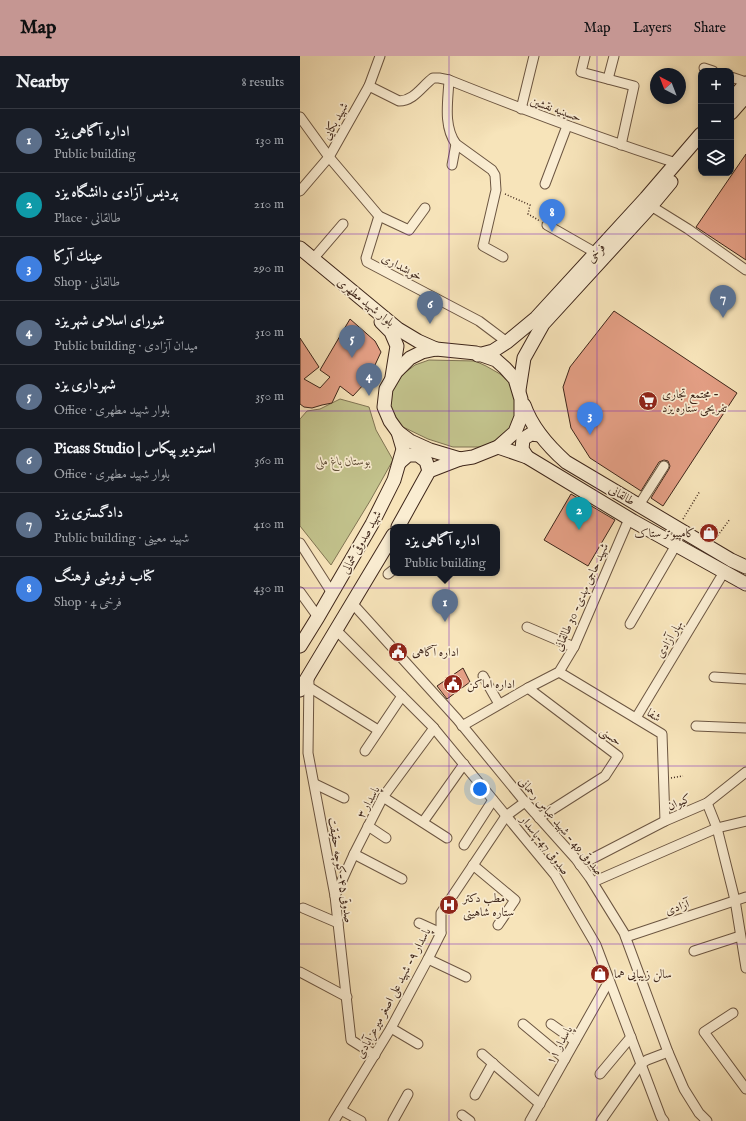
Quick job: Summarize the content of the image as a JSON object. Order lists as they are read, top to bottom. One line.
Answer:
{"streets":{"main road":["فرخی","بلوار شهید مطهری","طالقانی","شهید صدوقی شمالی"],"street":["حسینیه نقشین","شهید بکایی","خویشداری","شهید حاجی مهدی- 30 طالقانی","بهار آزادی","شفا","حسنی","پاسدار ۳","کیوان","صدوقی 49 - شهید عباس رحمانی","صدوقی 47-پاسدار","صدوقی ۴۵-کوچه حقیقت","آزادی","پاسدار ۹- شهید علی اصغر میرعزآبادی","پاسدار ۱۱"]},"crossings":[["حسینیه نقشین","شهید بکایی"],["حسینیه نقشین","فرخی"],["فرخی","خویشداری"],["فرخی","بلوار شهید مطهری"],["فرخی","طالقانی"],["فرخی","شهید صدوقی شمالی"],["بلوار شهید مطهری","طالقانی"],["بلوار شهید مطهری","شهید صدوقی شمالی"],["طالقانی","شهید صدوقی شمالی"],["طالقانی","شهید حاجی مهدی- 30 طالقانی"],["طالقانی","بهار آزادی"],["شهید صدوقی شمالی","صدوقی 49 - شهید عباس رحمانی"],["شهید صدوقی شمالی","صدوقی 47-پاسدار"],["شهید صدوقی شمالی","صدوقی ۴۵-کوچه حقیقت"],["شهید حاجی مهدی- 30 طالقانی","شفا"],["بهار آزادی","شفا"],["شفا","کیوان"],["حسنی","صدوقی 49 - شهید عباس رحمانی"],["پاسدار ۳","صدوقی 47-پاسدار"],["پاسدار ۳","صدوقی ۴۵-کوچه حقیقت"],["کیوان","صدوقی 49 - شهید عباس رحمانی"],["کیوان","آزادی"],["صدوقی 49 - شهید عباس رحمانی","آزادی"],["صدوقی 49 - شهید عباس رحمانی","پاسدار ۹- شهید علی اصغر میرعزآبادی"],["صدوقی 47-پاسدار","پاسدار ۹- شهید علی اصغر میرعزآبادی"],["صدوقی 47-پاسدار","پاسدار ۱۱"],["صدوقی ۴۵-کوچه حقیقت","پاسدار ۹- شهید علی اصغر میرعزآبادی"]],"parks":["بوستان باغ ملی"],"places":{"supermarket":["مجتمع تجاری - تفریحی ستاره یزد"],"shop":["کامپیوتر ستاک","سالن زیبایی هما"],"public building":["اداره آگاهی","اداره اماکن"],"hospital":["مطب دکتر ستاره شاهینی"]},"north":"top left","page":{"header":"Map","nav":["Map","Layers","Share"],"heading":["Nearby","8 results"],"map_buttons":["+","−"],"list":[{"mark":"1","name":"اداره آگاهی یزد","note":"Public building","value":"130 m"},{"mark":"2","name":"پردیس آزادی دانشگاه یزد","note":"Place · طالقانی","value":"210 m"},{"mark":"3","name":"عينك آركا","note":"Shop · طالقانی","value":"290 m"},{"mark":"4","name":"شورای اسلامی شهر یزد","note":"Public building · میدان آزادی","value":"310 m"},{"mark":"5","name":"شهرداری یزد","note":"Office · بلوار شهید مطهری","value":"350 m"},{"mark":"6","name":"Picass Studio | استودیو پیکاس","note":"Office · بلوار شهید مطهری","value":"360 m"},{"mark":"7","name":"دادگستری یزد","note":"Public building · شهید معینی","value":"410 m"},{"mark":"8","name":"کتاب فروشی فرهنگ","note":"Shop · فرخی 4","value":"430 m"}],"pins":["8","7","6","5","4","3","2","1"],"popup":["اداره آگاهی یزد","Public building"]}}
